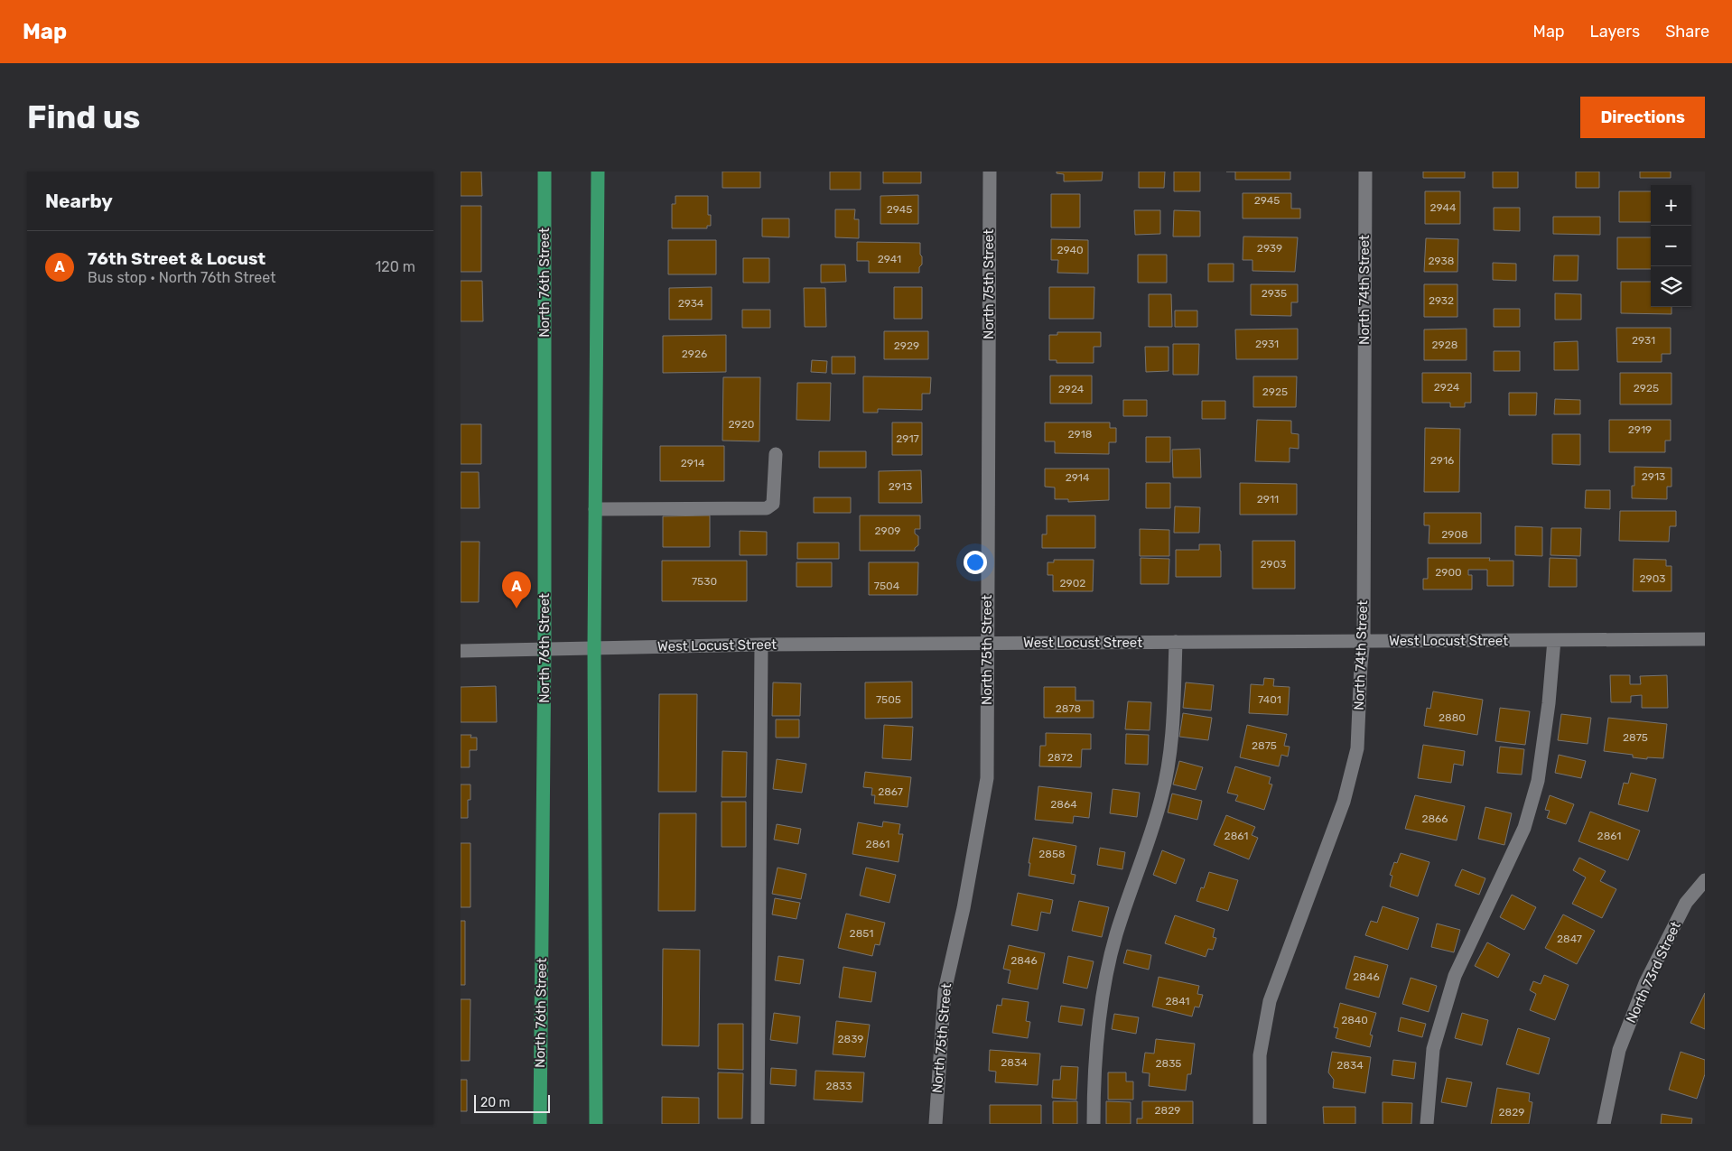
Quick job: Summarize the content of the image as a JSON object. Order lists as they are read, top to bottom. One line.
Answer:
{"streets":{"main road":["North 76th Street"],"street":["North 75th Street","North 74th Street","West Locust Street","North 73rd Street"]},"crossings":[["North 76th Street","West Locust Street"],["North 75th Street","West Locust Street"],["North 74th Street","West Locust Street"]],"house_numbers":["2945","2944","2945","2939","2940","2941","2938","2935","2932","2934","2931","2931","2928","2929","2926","2924","2925","2924","2925","2920","2919","2918","2917","2916","2914","2913","2914","2913","2911","2909","2908","2903","2900","2903","7530","2902","7504","7505","7401","2878","2880","2875","2875","2872","2867","2864","2866","2861","2861","2861","2858","2851","2847","2846","2846","2841","2840","2839","2834","2835","2834","2833","2829","2829"],"scale_bar":"20 m","page":{"header":"Map","nav":["Map","Layers","Share"],"buttons":"Directions","title":"Find us","heading":"Nearby","map_buttons":["+","−"],"list":[{"mark":"A","name":"76th Street & Locust","note":"Bus stop · North 76th Street","value":"120 m"}],"pins":"A","scale":"20 m"}}
